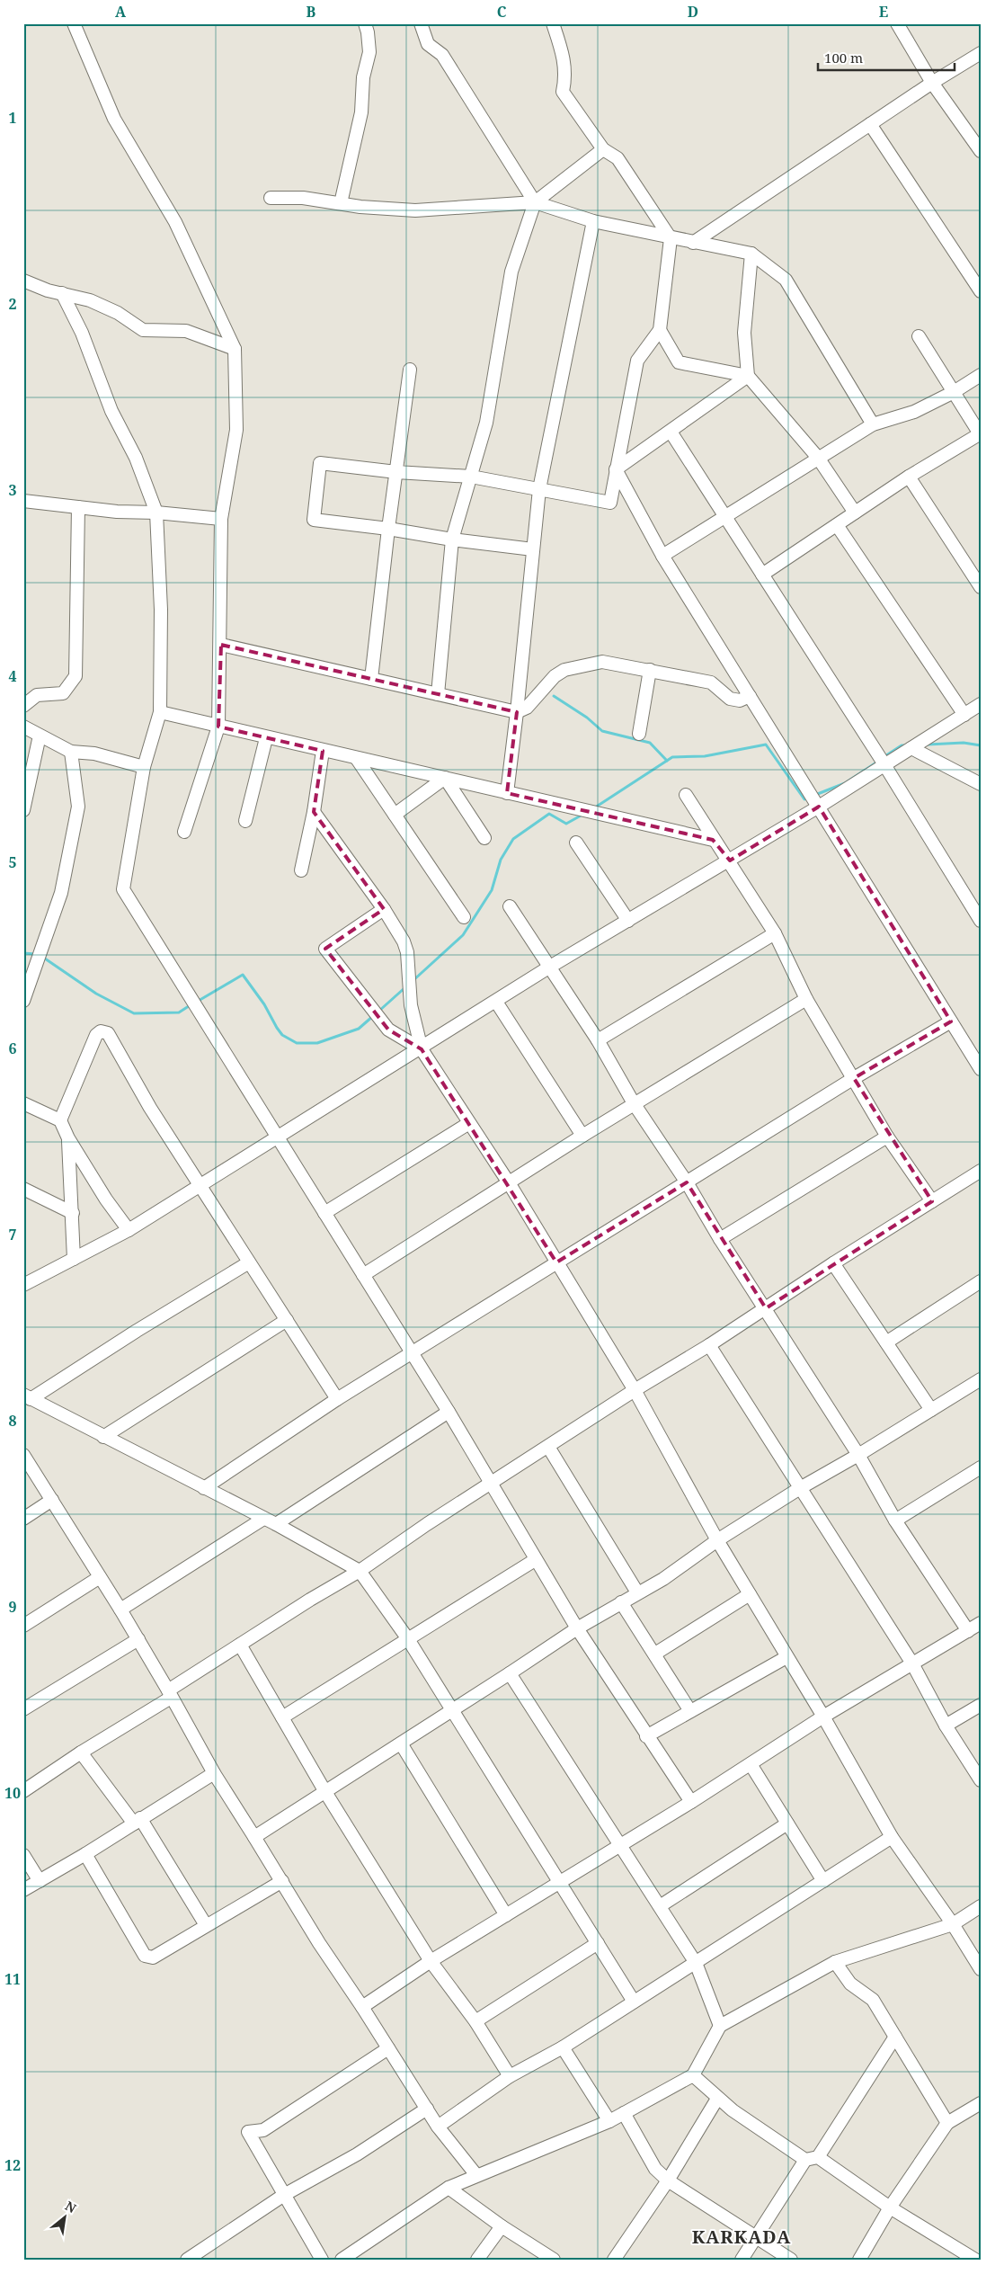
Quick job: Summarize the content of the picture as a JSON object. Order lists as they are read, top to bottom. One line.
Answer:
{"districts":["KARKADA"],"scale_bar":"100 m","north":"top right","grid":{"columns":["A","B","C","D","E"],"rows":["1","2","3","4","5","6","7","8","9","10","11","12"]}}
